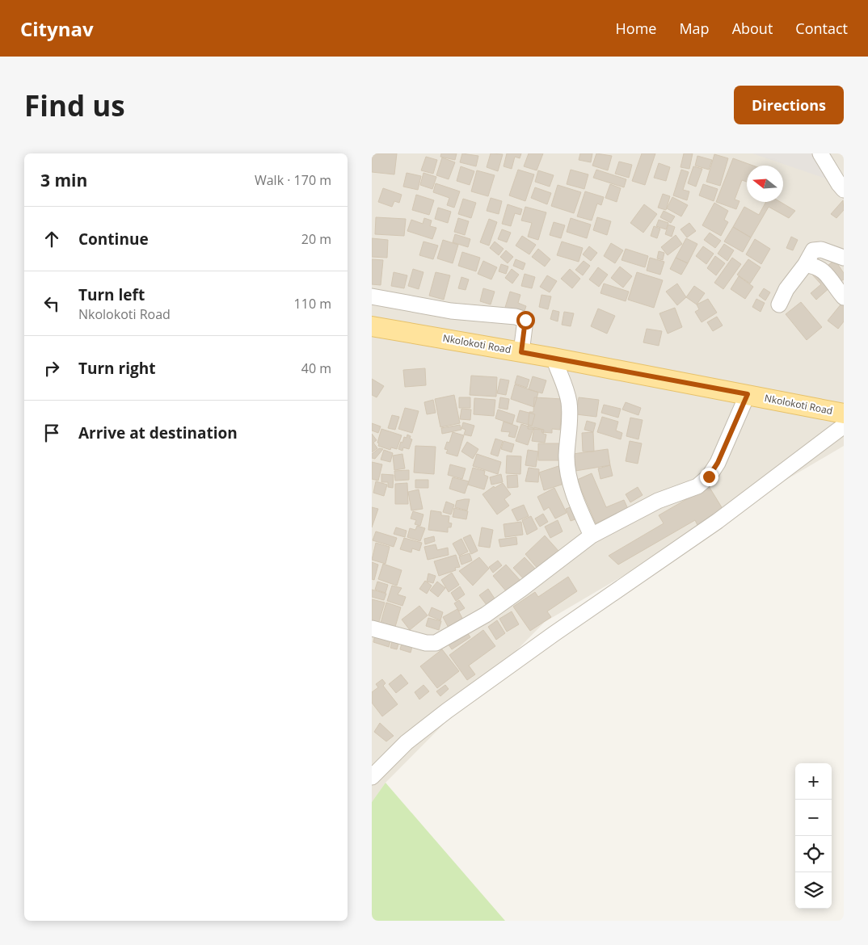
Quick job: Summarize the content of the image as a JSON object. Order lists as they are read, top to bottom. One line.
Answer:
{"streets":{"main road":["Nkolokoti Road"]},"north":"left","page":{"header":"Citynav","nav":["Home","Map","About","Contact"],"buttons":"Directions","title":"Find us","heading":["3 min","Walk · 170 m"],"list":[["Continue","20 m"],["Turn left","Nkolokoti Road","110 m"],["Turn right","40 m"],"Arrive at destination"],"map_buttons":["+","−"]}}
